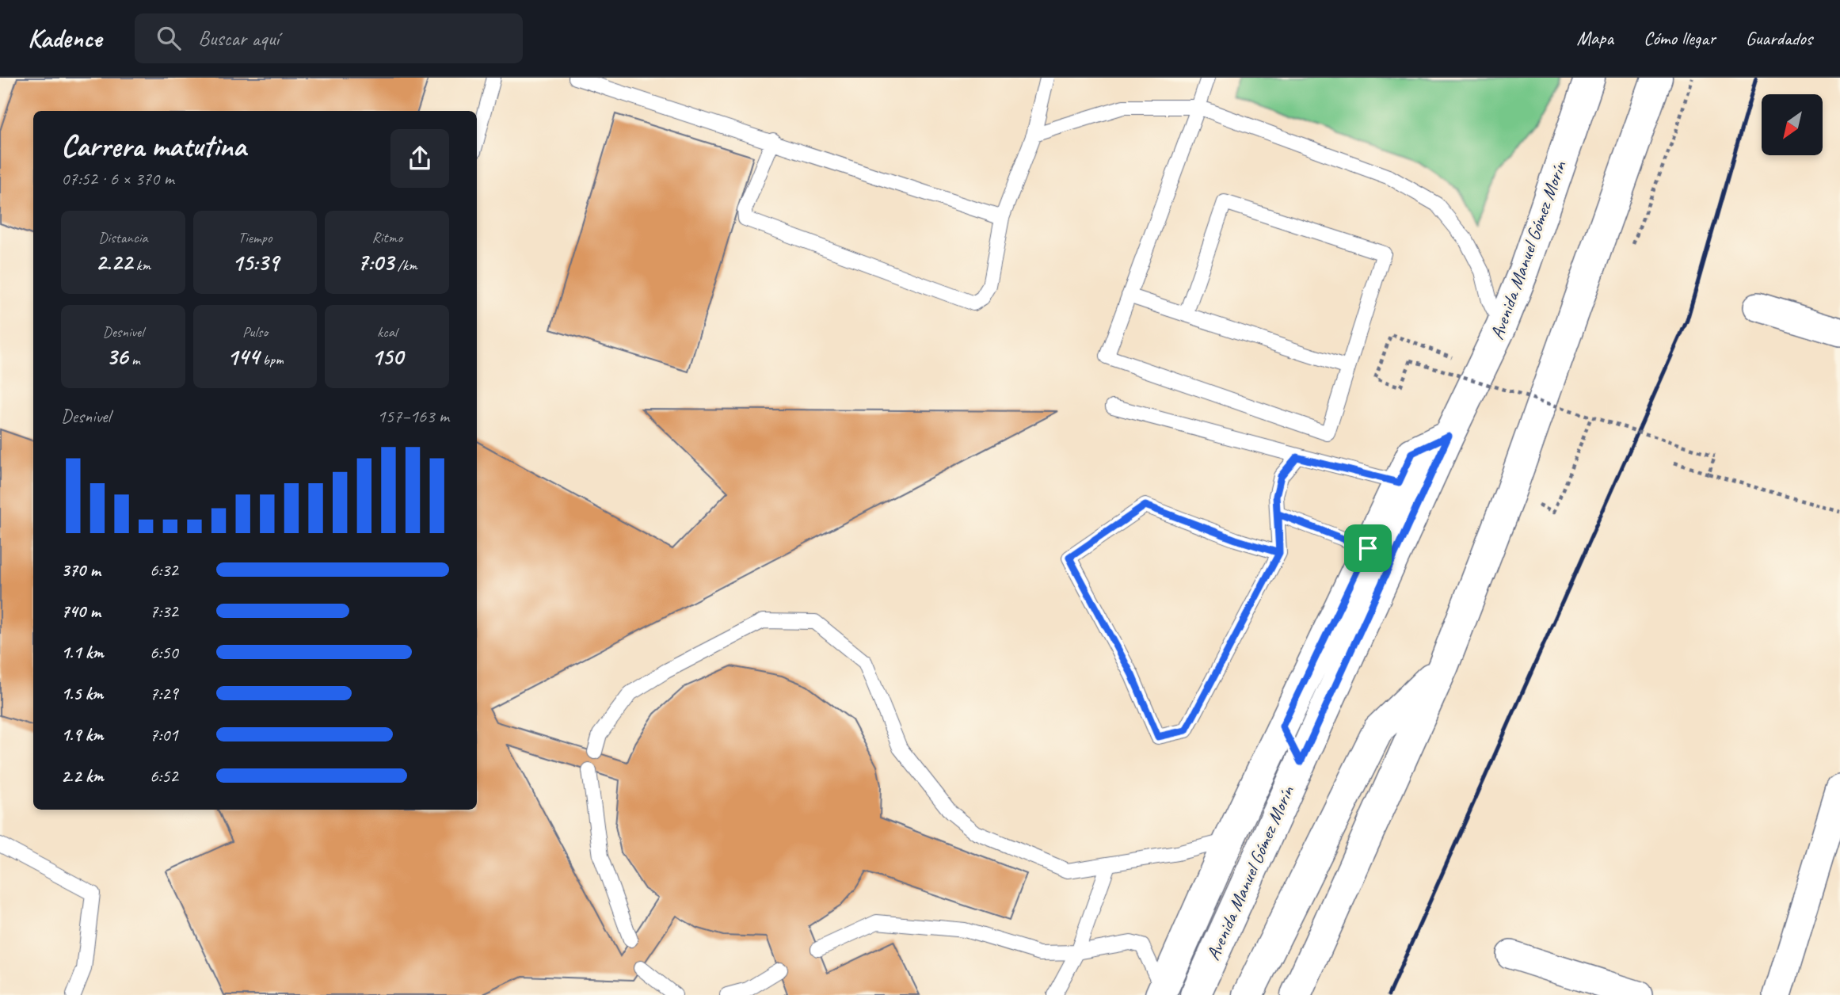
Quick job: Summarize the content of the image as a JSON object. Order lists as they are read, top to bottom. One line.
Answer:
{"streets":{"main road":["Avenida Manuel Gómez Morín"]},"north":"bottom left","page":{"header":"Kadence","search":"Buscar aquí","nav":["Mapa","Cómo llegar","Guardados"],"heading":["Carrera matutina","07:52 · 6 × 370 m"],"stats":[["Distancia","2.22 km"],["Tiempo","15:39"],["Ritmo","7:03 /km"],["Desnivel","36 m"],["Pulso","144 bpm"],["kcal","150"]],"chart":["Desnivel","157–163 m"],"list":[{"name":"370 m","note":"6:32"},{"name":"740 m","note":"7:32"},{"name":"1.1 km","note":"6:50"},{"name":"1.5 km","note":"7:29"},{"name":"1.9 km","note":"7:01"},{"name":"2.2 km","note":"6:52"}]}}
